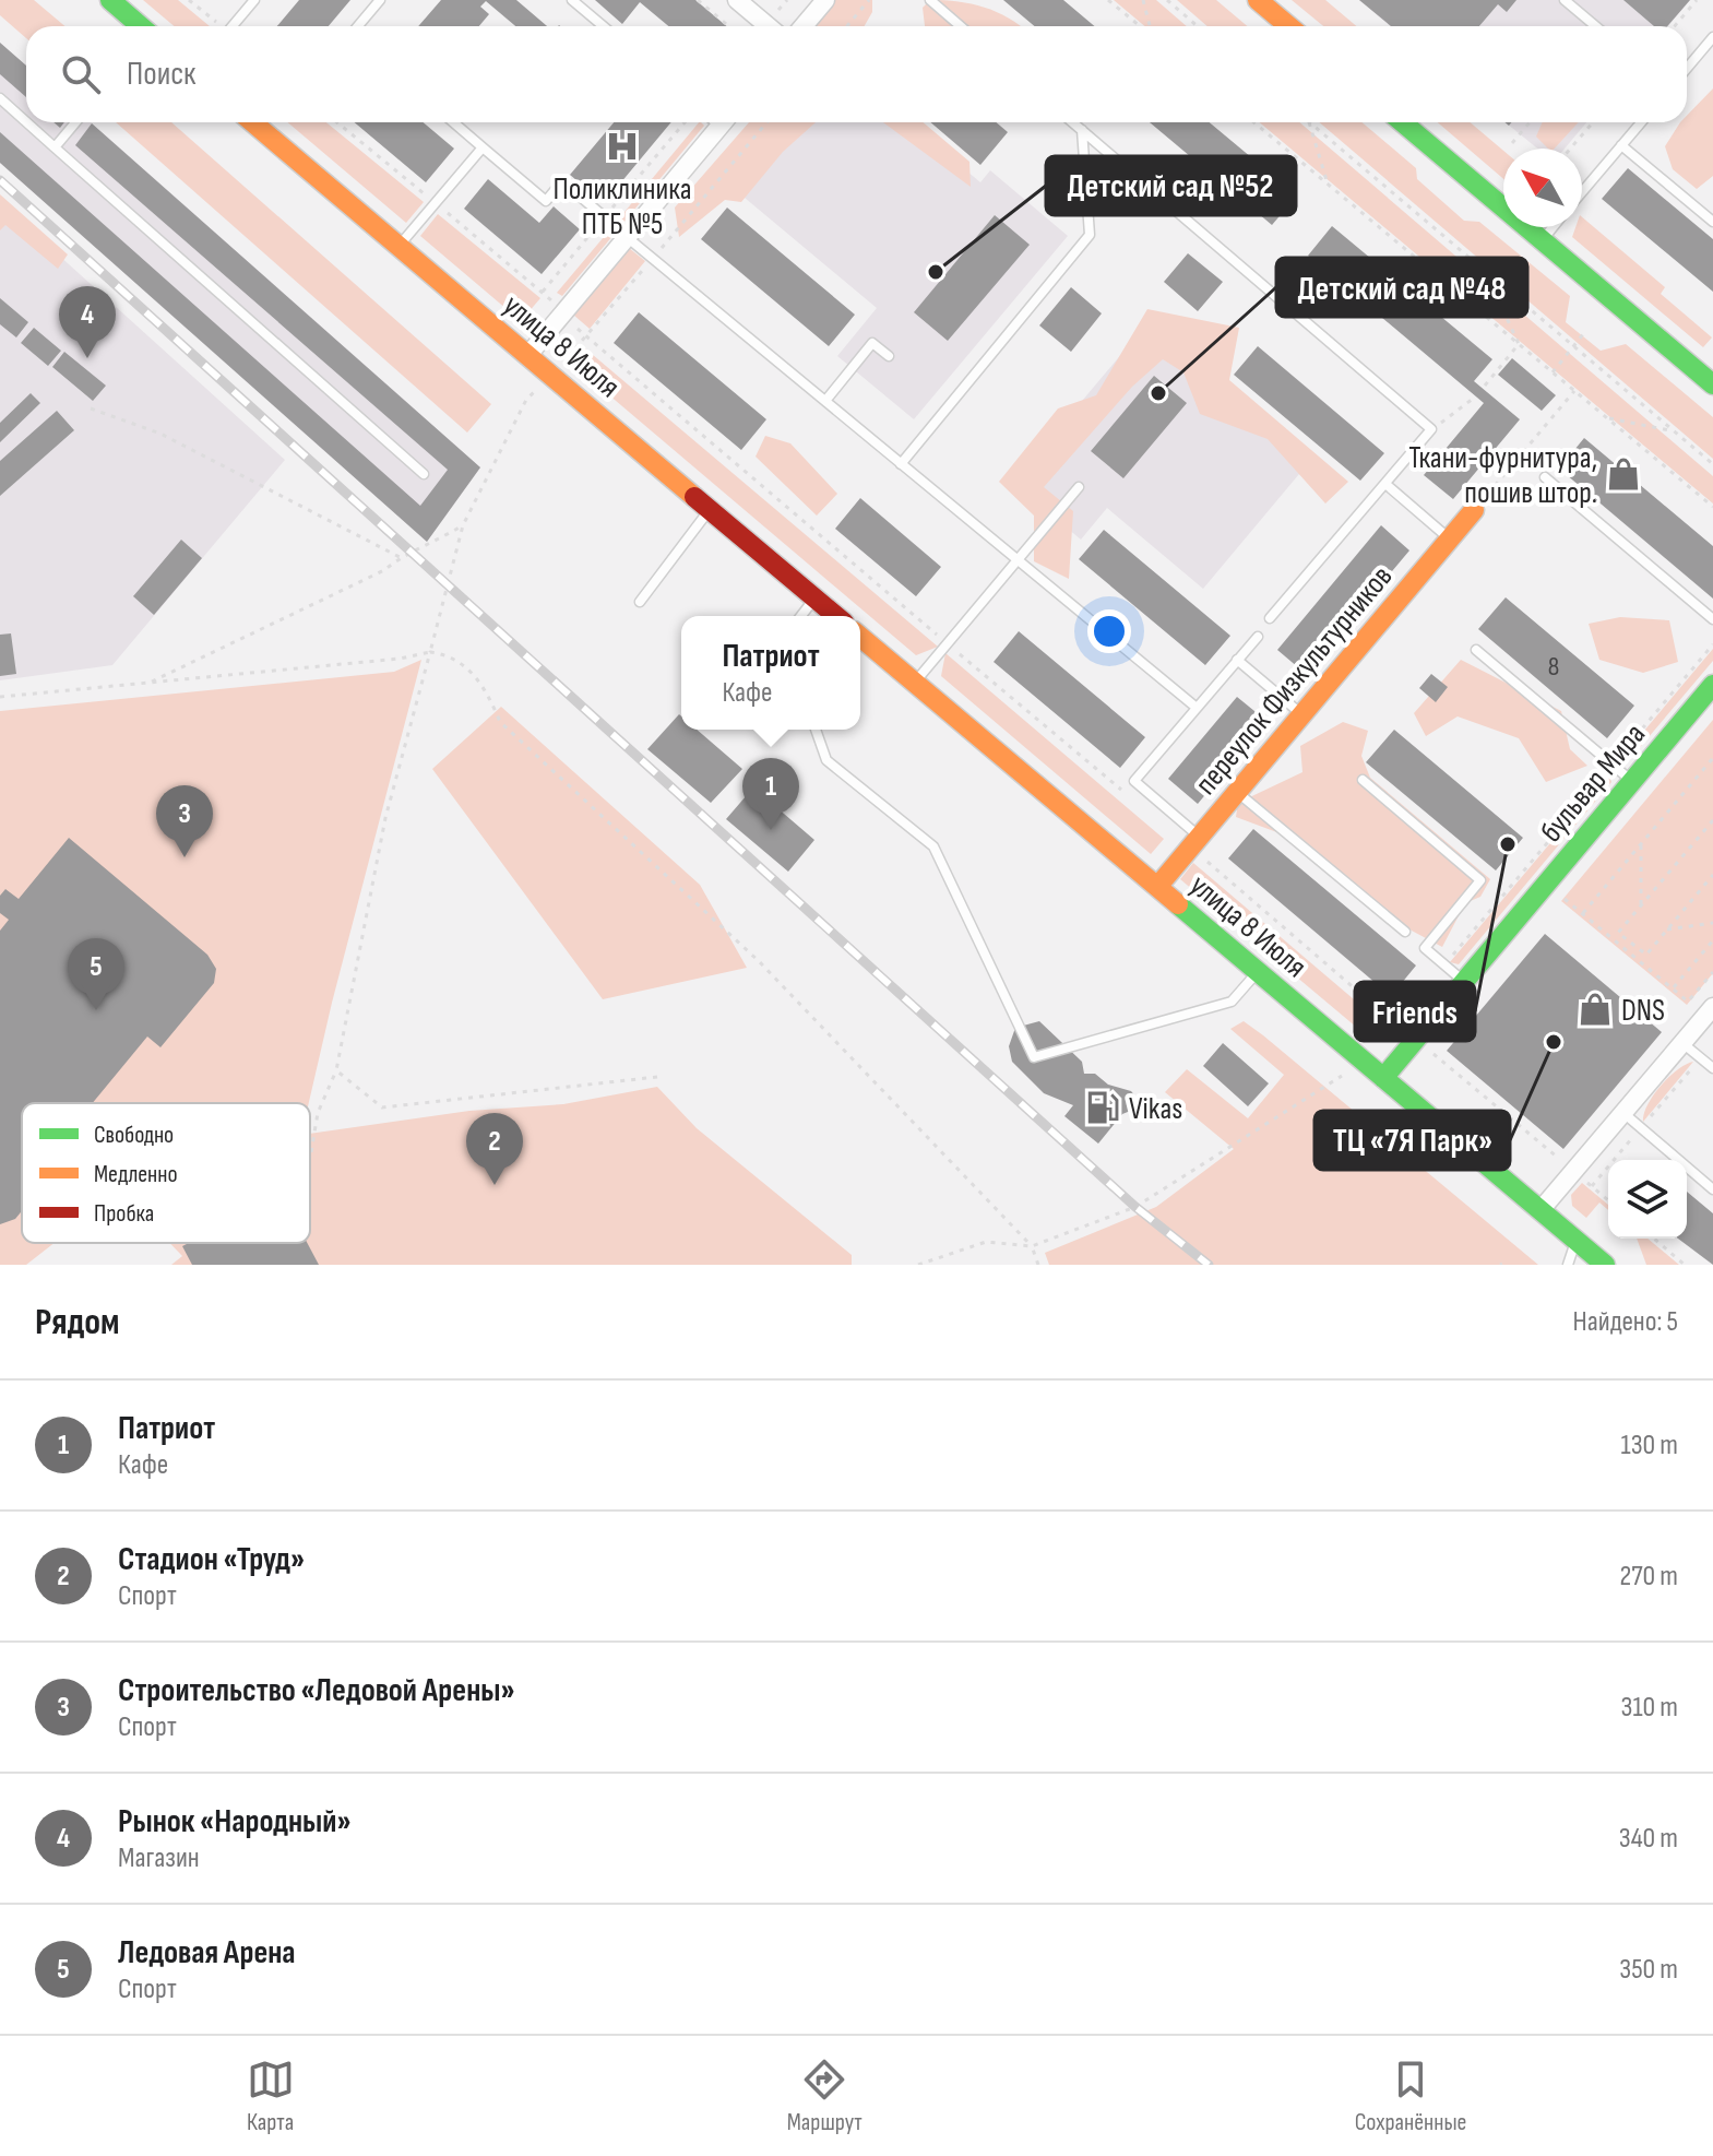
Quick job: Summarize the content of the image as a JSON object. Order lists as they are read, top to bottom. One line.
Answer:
{"streets":{"main road":["улица 8 Июля","переулок Физкультурников","бульвар Мира"]},"crossings":[["улица 8 Июля","переулок Физкультурников"],["улица 8 Июля","бульвар Мира"]],"places":{"hospital":["Поликлиника ПТБ №5"],"other":["Детский сад №52","Детский сад №48","Friends","ТЦ «7Я Парк»"],"shop":["Ткани-фурнитура, пошив штор.","DNS"],"fuel station":["Vikas"]},"house_numbers":["8"],"legend":["Свободно","Медленно","Пробка"],"north":"top left","page":{"search":"Поиск","pins":["4","1","3","5","2"],"popup":["Патриот","Кафе"],"heading":["Рядом","Найдено: 5"],"list":[{"mark":"1","name":"Патриот","note":"Кафе","value":"130 m"},{"mark":"2","name":"Стадион «Труд»","note":"Спорт","value":"270 m"},{"mark":"3","name":"Строительство «Ледовой Арены»","note":"Спорт","value":"310 m"},{"mark":"4","name":"Рынок «Народный»","note":"Магазин","value":"340 m"},{"mark":"5","name":"Ледовая Арена","note":"Спорт","value":"350 m"}],"nav":["Карта","Маршрут","Сохранённые"]}}
